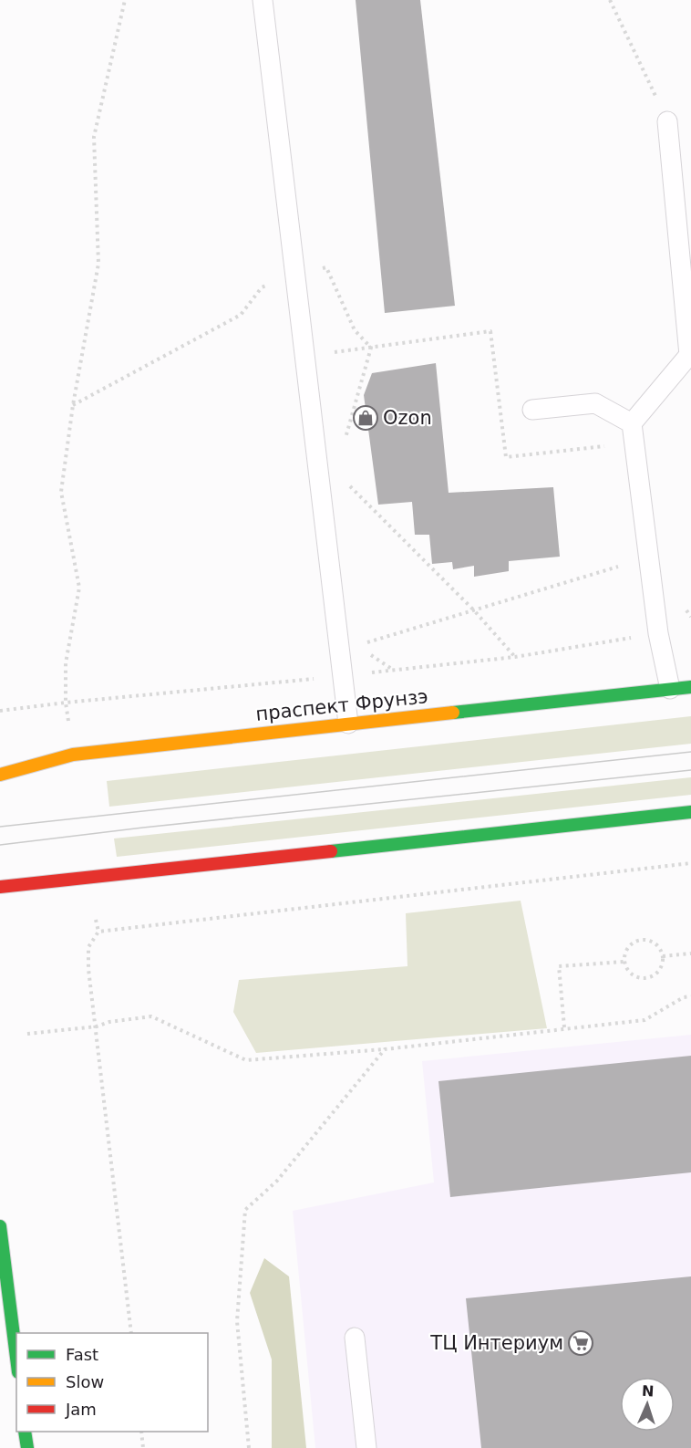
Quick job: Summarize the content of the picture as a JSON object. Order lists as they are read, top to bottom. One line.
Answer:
{"streets":{"main road":["праспект Фрунзэ"]},"places":{"shop":["Ozon"],"supermarket":["ТЦ Интериум"]},"legend":["Fast","Slow","Jam"],"north":"top"}
